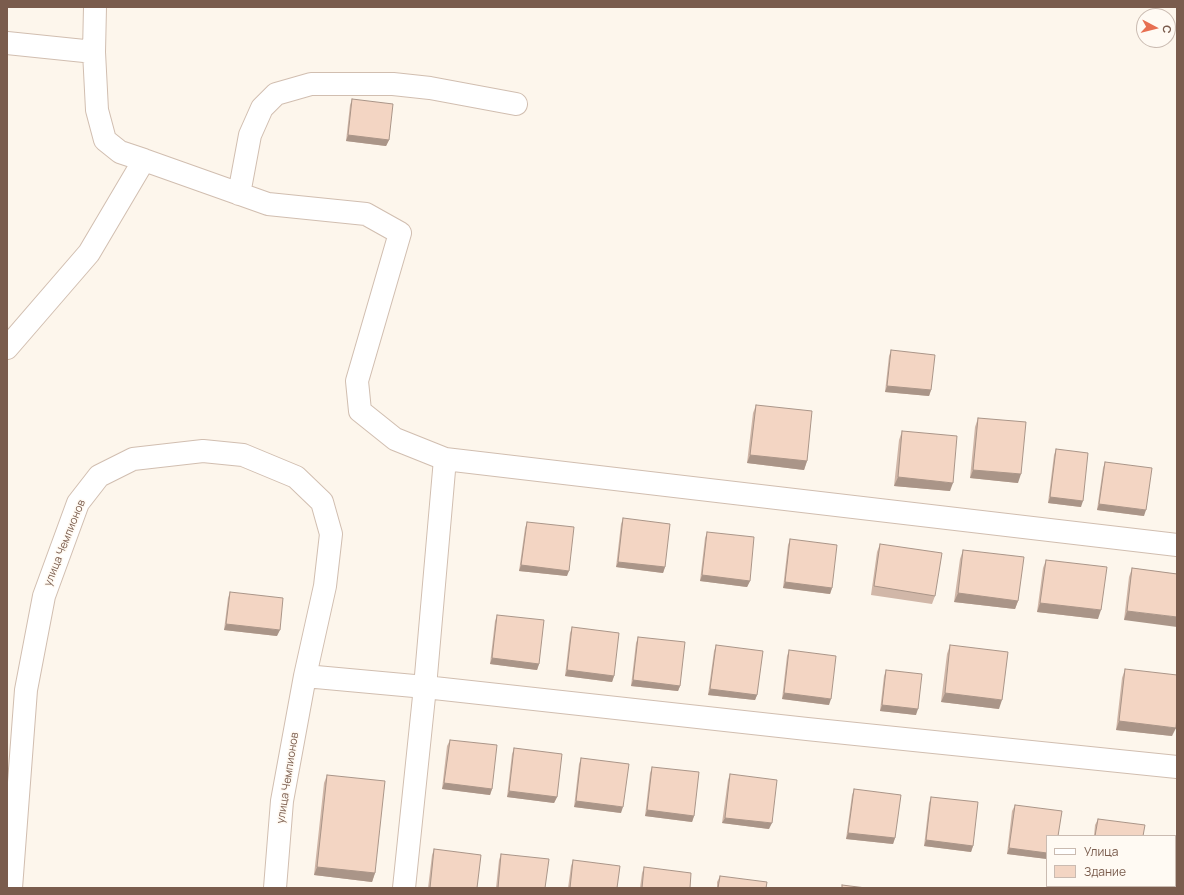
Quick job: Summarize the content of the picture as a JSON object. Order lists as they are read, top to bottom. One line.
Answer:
{"streets":{"street":["улица Чемпионов"]},"legend":["Улица","Здание"],"north":"right"}
